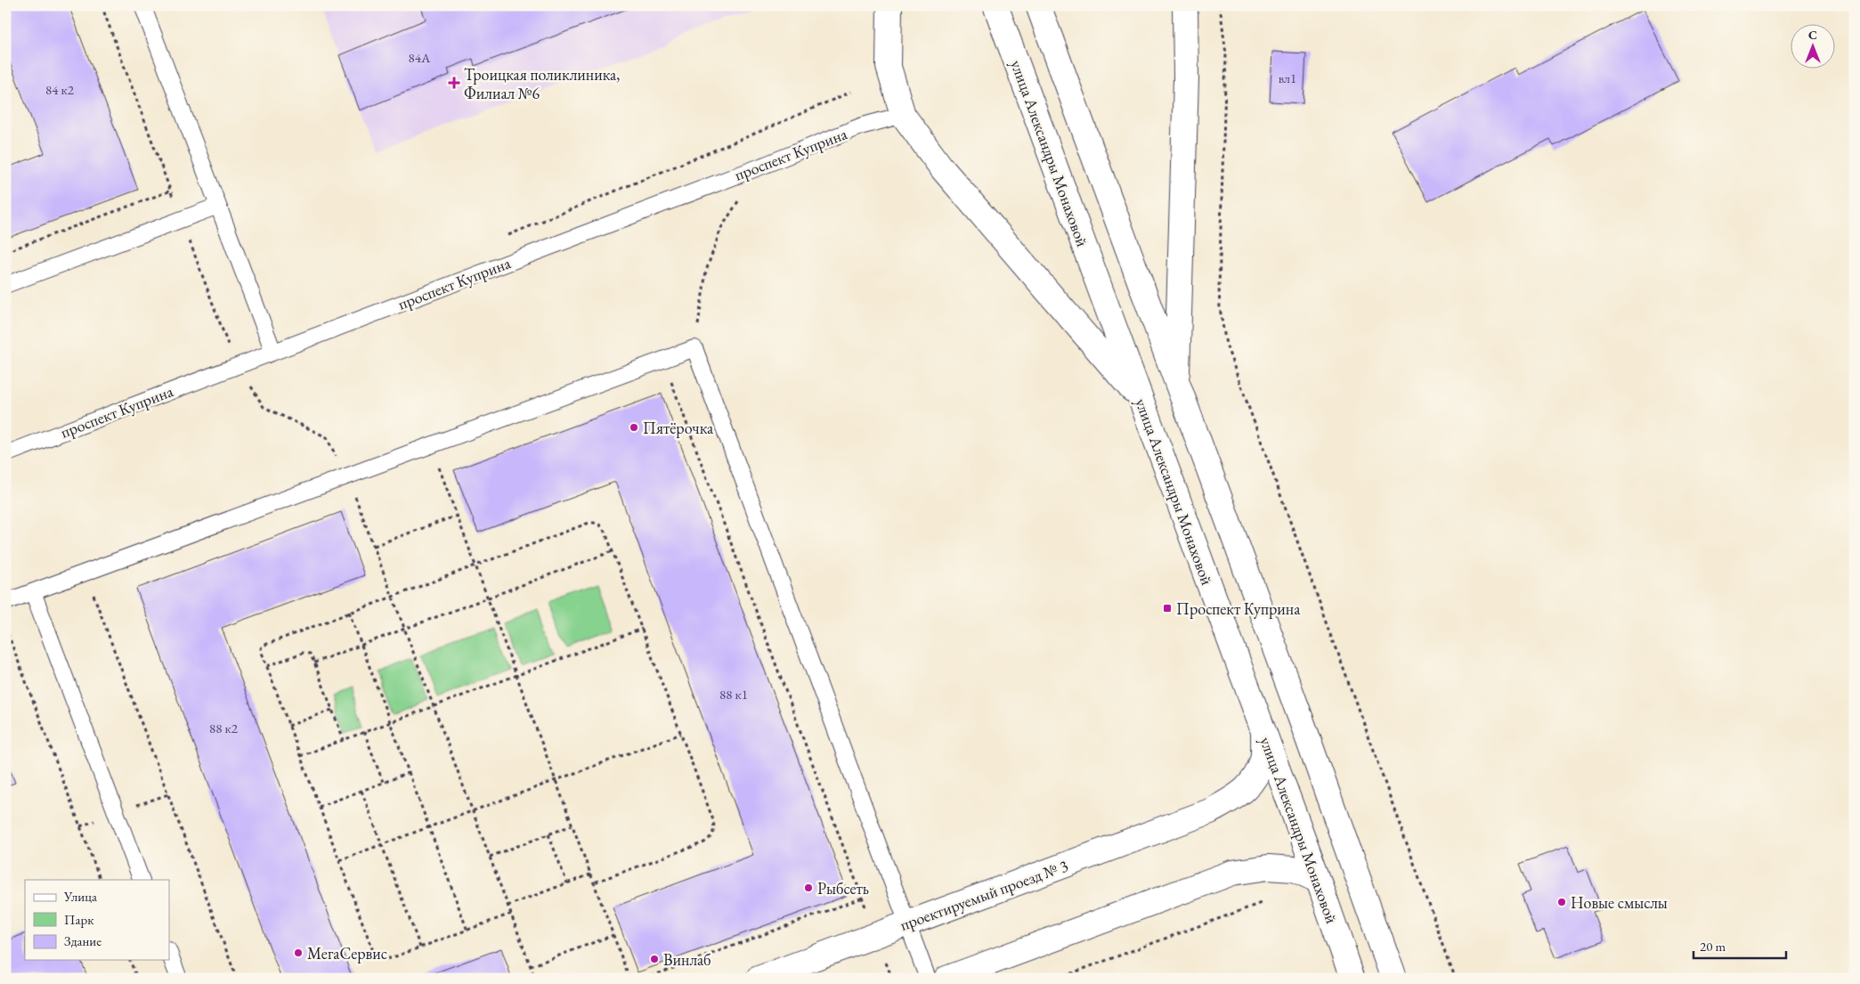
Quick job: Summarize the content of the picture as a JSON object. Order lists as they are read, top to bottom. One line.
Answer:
{"streets":{"main road":["улица Александры Монаховой","проектируемый проезд № 3"],"lane":["проспект Куприна"]},"crossings":[["улица Александры Монаховой","проектируемый проезд № 3"]],"places":{"health":["Троицкая поликлиника, Филиал №6"],"other":["Пятёрочка","Рыбсеть","Новые смыслы","МегаСервис","Винлаб"],"transit":["Проспект Куприна"]},"house_numbers":["84А","вл1","84 к2","88 к1","88 к2"],"legend":["Улица","Парк","Здание"],"scale_bar":"20 m","north":"top"}
